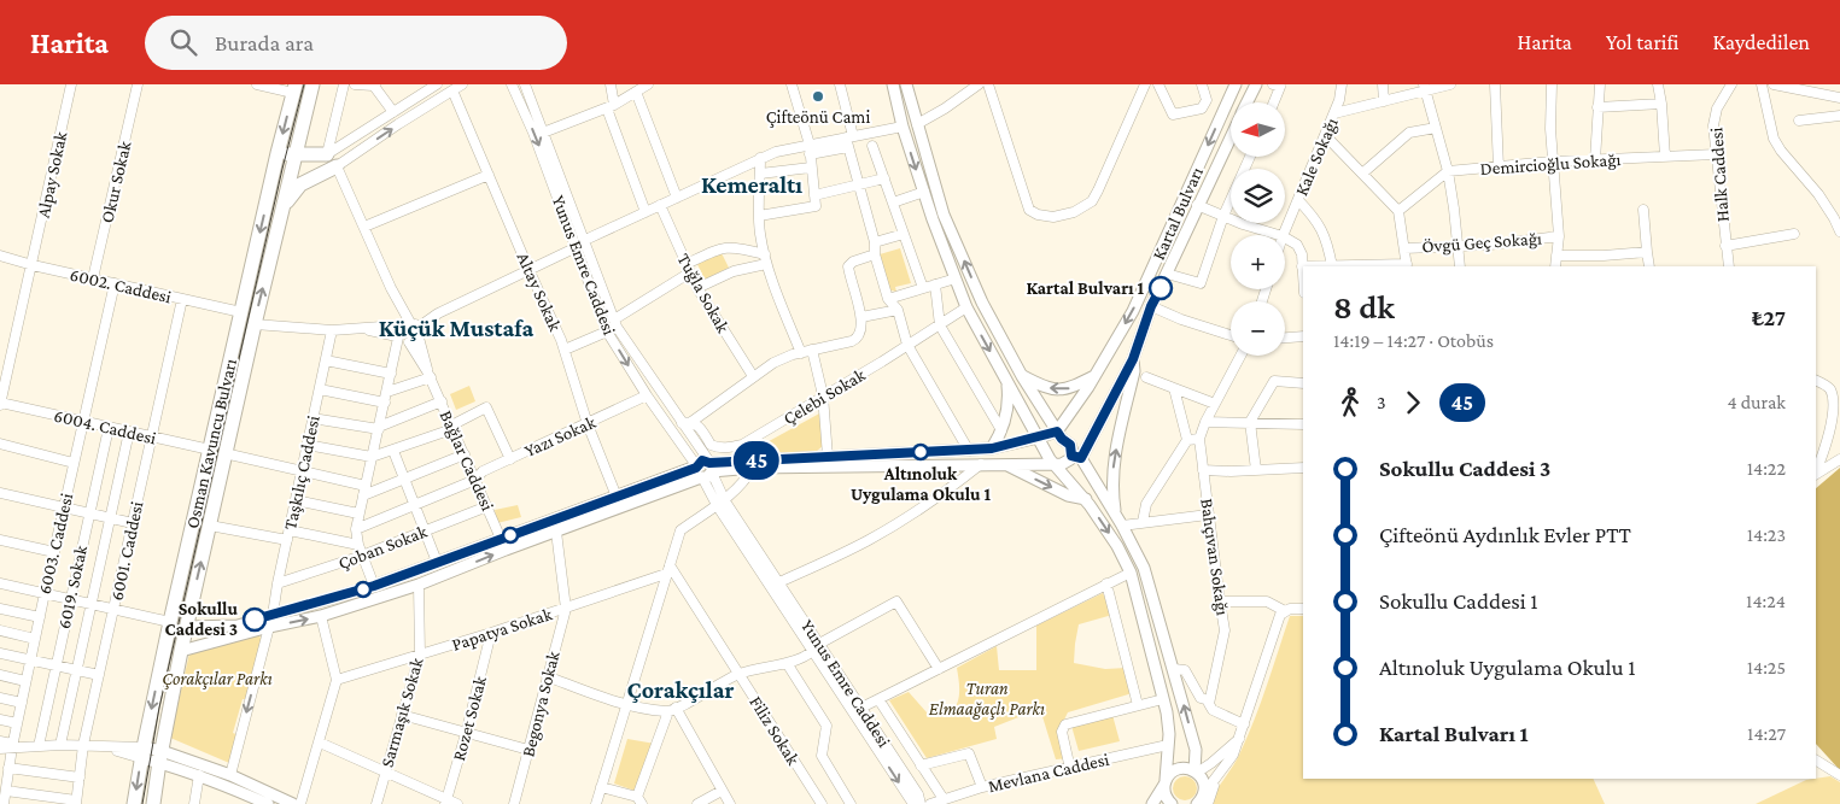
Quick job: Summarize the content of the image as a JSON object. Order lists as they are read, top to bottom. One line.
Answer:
{"streets":{"highway":["Osman Kavuncu Bulvarı"],"main road":["Kartal Bulvarı"],"street":["Kale Sokağı","Demircioğlu Sokağı","Alpay Sokak","Halk Caddesi","Okur Sokak","Övgü Geç Sokağı","Yunus Emre Caddesi","6002. Caddesi","Altay Sokak","Tuğla Sokak","Çelebi Sokak","6004. Caddesi","Yazı Sokak","Bağlar Caddesi","Taşkılıç Caddesi","6003. Caddesi","Çoban Sokak","6001. Caddesi","Bahçıvan Sokağı","6019. Sokak","Papatya Sokak","Begonya Sokak","Sarmaşık Sokak","Rozet Sokak","Filiz Sokak","Mevlana Caddesi"]},"crossings":[["Demircioğlu Sokağı","Halk Caddesi"],["Alpay Sokak","6002. Caddesi"],["Alpay Sokak","6004. Caddesi"],["Okur Sokak","6002. Caddesi"],["Yunus Emre Caddesi","Çelebi Sokak"],["Yunus Emre Caddesi","Yazı Sokak"],["6002. Caddesi","Osman Kavuncu Bulvarı"],["6002. Caddesi","6003. Caddesi"],["6002. Caddesi","6001. Caddesi"],["Altay Sokak","Yazı Sokak"],["6004. Caddesi","Osman Kavuncu Bulvarı"],["6004. Caddesi","6003. Caddesi"],["6004. Caddesi","6001. Caddesi"],["6004. Caddesi","6019. Sokak"],["Yazı Sokak","Bağlar Caddesi"],["Bağlar Caddesi","Çoban Sokak"],["Taşkılıç Caddesi","Çoban Sokak"],["Papatya Sokak","Begonya Sokak"],["Papatya Sokak","Sarmaşık Sokak"],["Papatya Sokak","Rozet Sokak"],["Papatya Sokak","Filiz Sokak"]],"districts":["Kemeraltı","Küçük Mustafa","Çorakçılar"],"parks":["Çorakçılar Parkı","Turan Elmaağaçlı Parkı"],"places":["Çifteönü Cami","Kartal Bulvarı 1","Altınoluk Uygulama Okulu 1","Sokullu Caddesi 3"],"lines":["bus line 45"],"north":"left","page":{"header":"Harita","search":"Burada ara","nav":["Harita","Yol tarifi","Kaydedilen"],"on_map":"45","map_buttons":["+","−"],"heading":["8 dk","14:19 – 14:27 · Otobüs","₺27"],"legs":["3","45","4 durak"],"list":[{"name":"Sokullu Caddesi 3","value":"14:22"},{"name":"Çifteönü Aydınlık Evler PTT","value":"14:23"},{"name":"Sokullu Caddesi 1","value":"14:24"},{"name":"Altınoluk Uygulama Okulu 1","value":"14:25"},{"name":"Kartal Bulvarı 1","value":"14:27"}]}}
